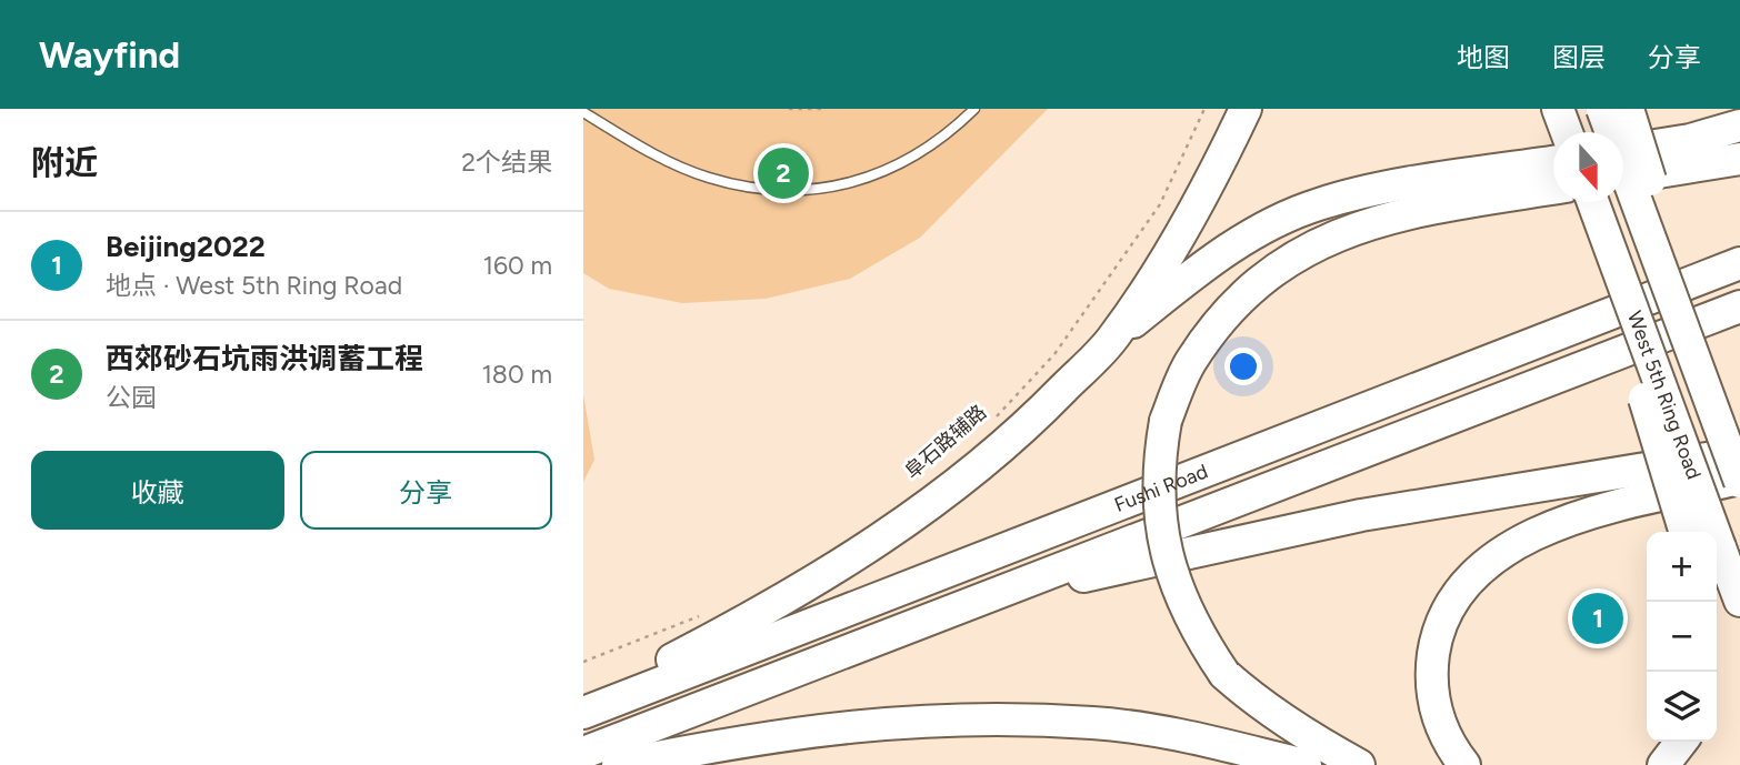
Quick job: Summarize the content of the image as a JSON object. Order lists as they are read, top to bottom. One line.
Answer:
{"streets":{"highway":["West 5th Ring Road","Fushi Road"],"path":["阜石路辅路"]},"north":"bottom","page":{"header":"Wayfind","nav":["地图","图层","分享"],"heading":["附近","2个结果"],"pins":["2","1"],"list":[{"mark":"1","name":"Beijing2022","note":"地点 · West 5th Ring Road","value":"160 m"},{"mark":"2","name":"西郊砂石坑雨洪调蓄工程","note":"公园","value":"180 m"}],"buttons":["收藏","分享"],"map_buttons":["+","−"]}}
